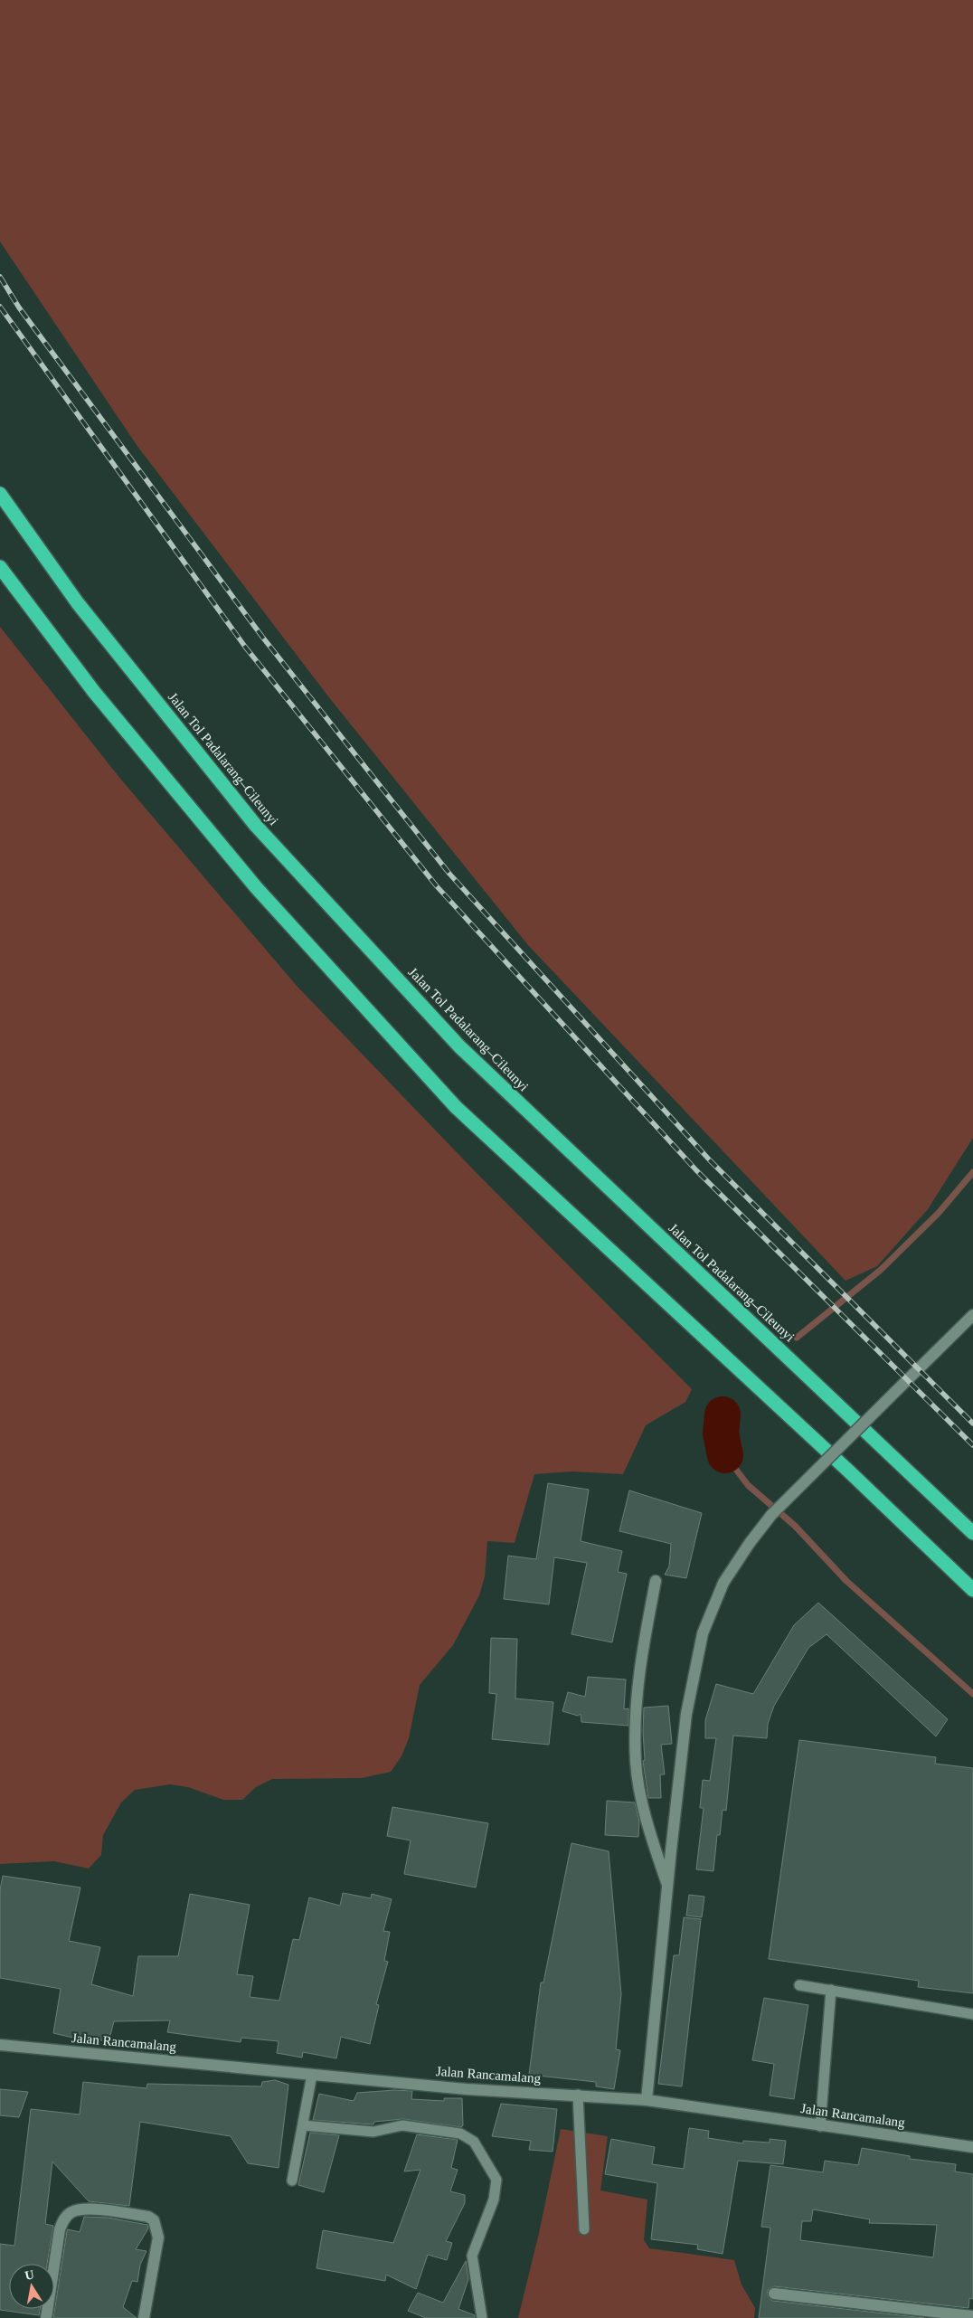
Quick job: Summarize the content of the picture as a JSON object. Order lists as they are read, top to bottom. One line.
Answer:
{"streets":{"highway":["Jalan Tol Padalarang–Cileunyi"],"street":["Jalan Rancamalang"]},"north":"top"}
